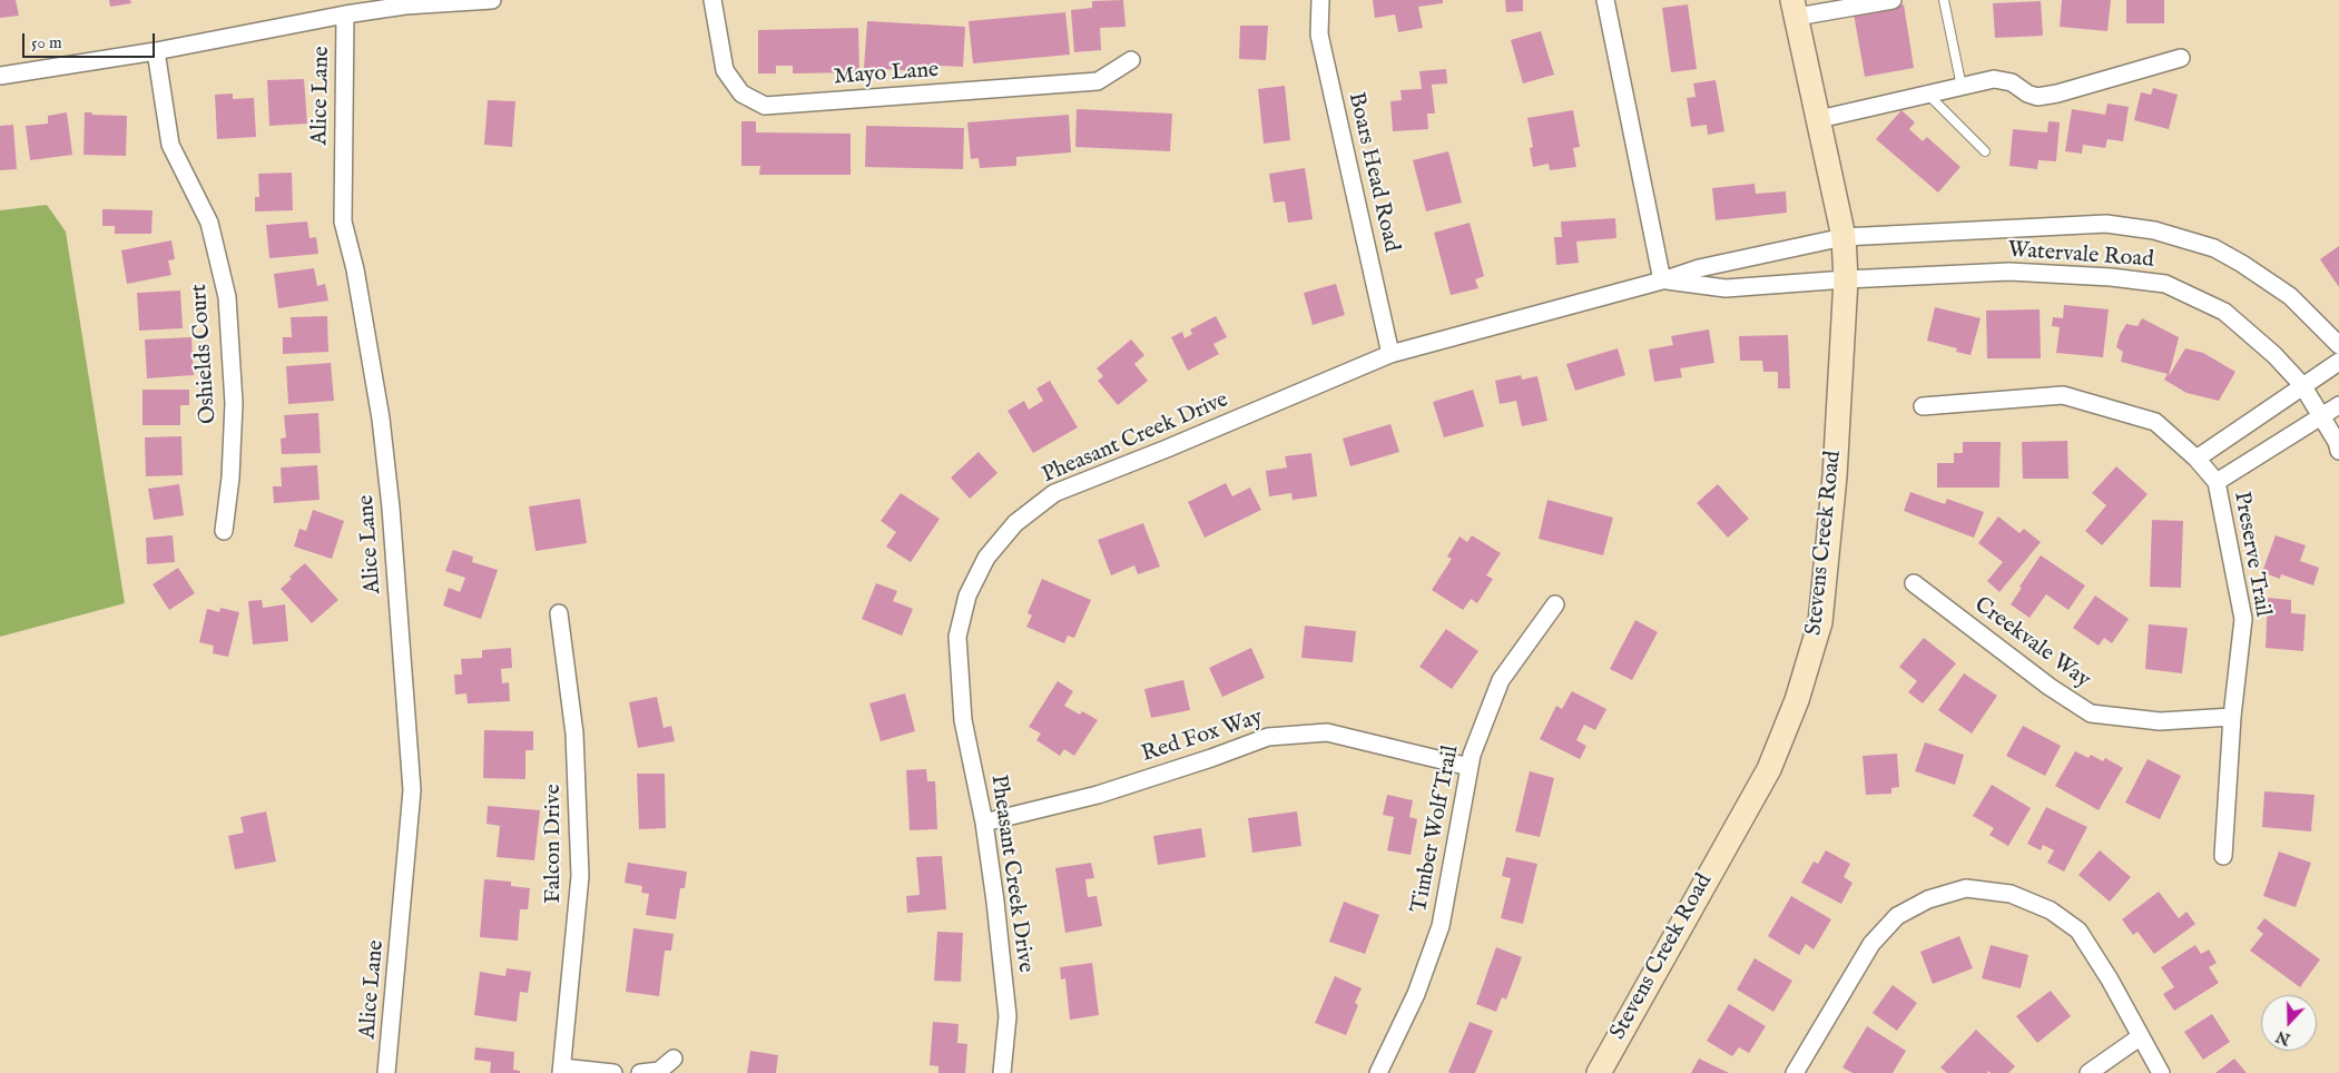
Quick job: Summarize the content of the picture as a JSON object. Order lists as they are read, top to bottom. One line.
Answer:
{"streets":{"street":["Mayo Lane","Alice Lane","Boars Head Road","Watervale Road","Oshields Court","Pheasant Creek Drive","Stevens Creek Road","Preserve Trail","Creekvale Way","Red Fox Way","Timber Wolf Trail","Falcon Drive"]},"crossings":[["Boars Head Road","Pheasant Creek Drive"],["Watervale Road","Pheasant Creek Drive"],["Watervale Road","Stevens Creek Road"],["Pheasant Creek Drive","Stevens Creek Road"],["Pheasant Creek Drive","Red Fox Way"],["Preserve Trail","Creekvale Way"],["Red Fox Way","Timber Wolf Trail"]],"scale_bar":"50 m","north":"bottom"}
